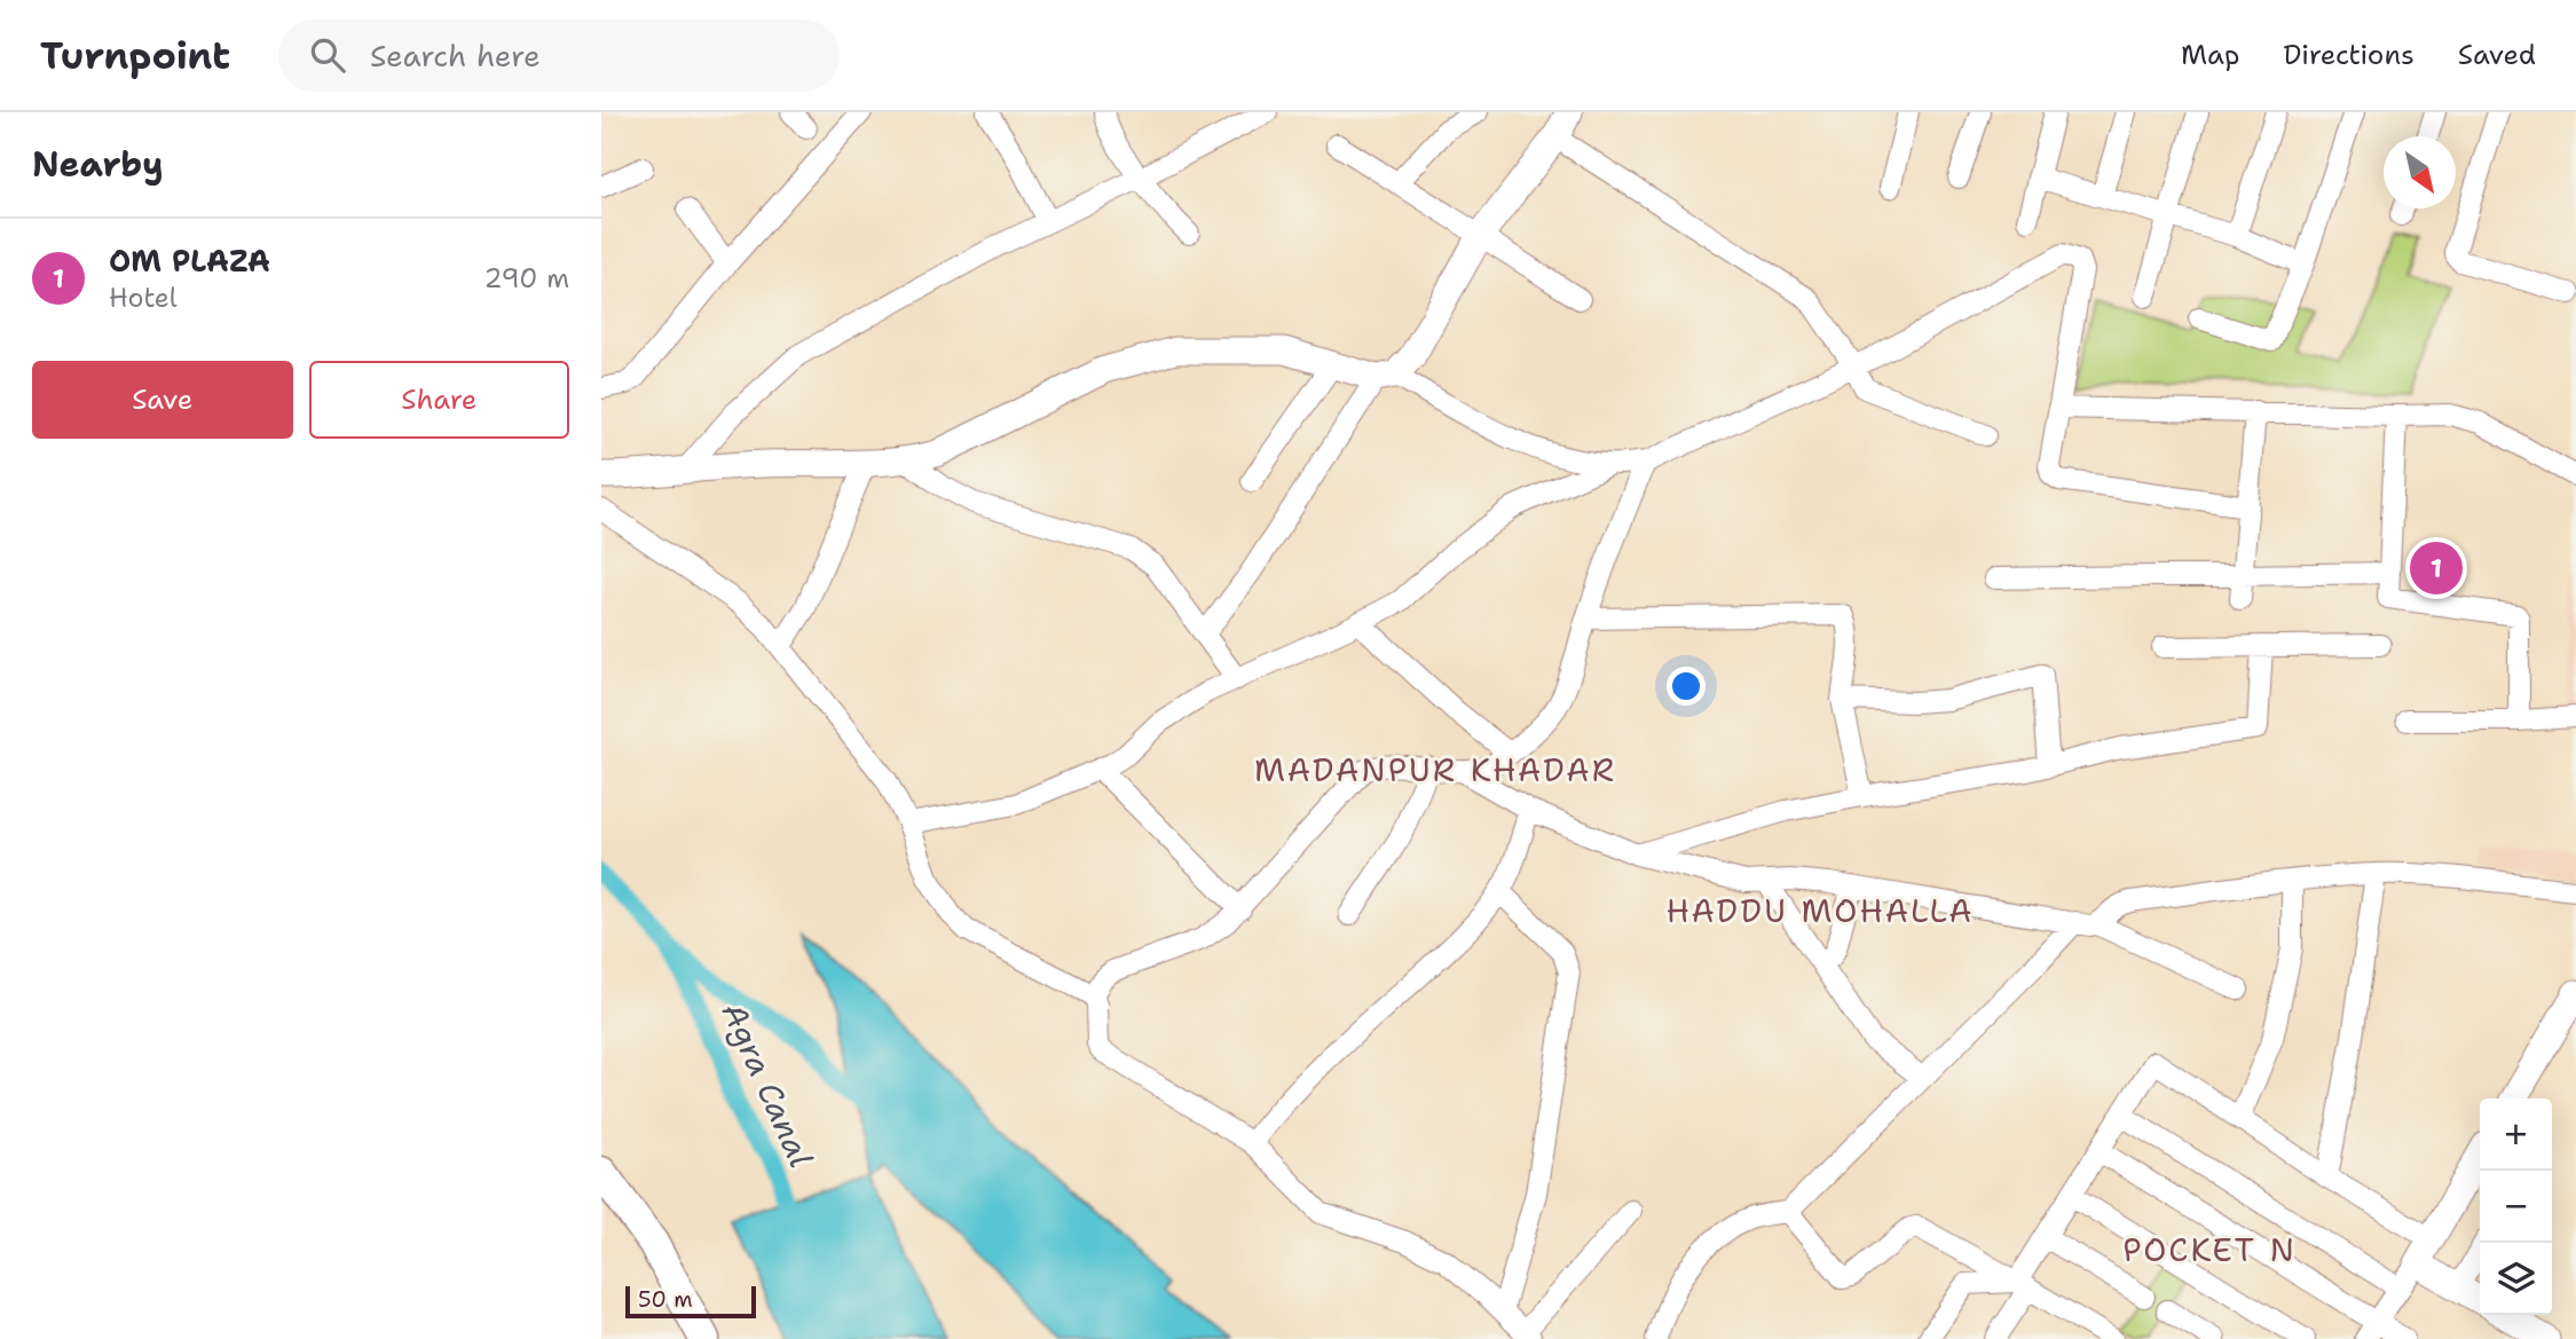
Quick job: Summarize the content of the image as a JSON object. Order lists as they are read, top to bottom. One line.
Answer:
{"districts":["MADANPUR KHADAR","HADDU MOHALLA","POCKET N"],"water":["Agra Canal"],"scale_bar":"50 m","north":"bottom right","page":{"header":"Turnpoint","search":"Search here","nav":["Map","Directions","Saved"],"heading":"Nearby","list":[{"mark":"1","name":"OM PLAZA","note":"Hotel","value":"290 m"}],"buttons":["Save","Share"],"pins":"1","map_buttons":["+","−"],"scale":"50 m"}}
